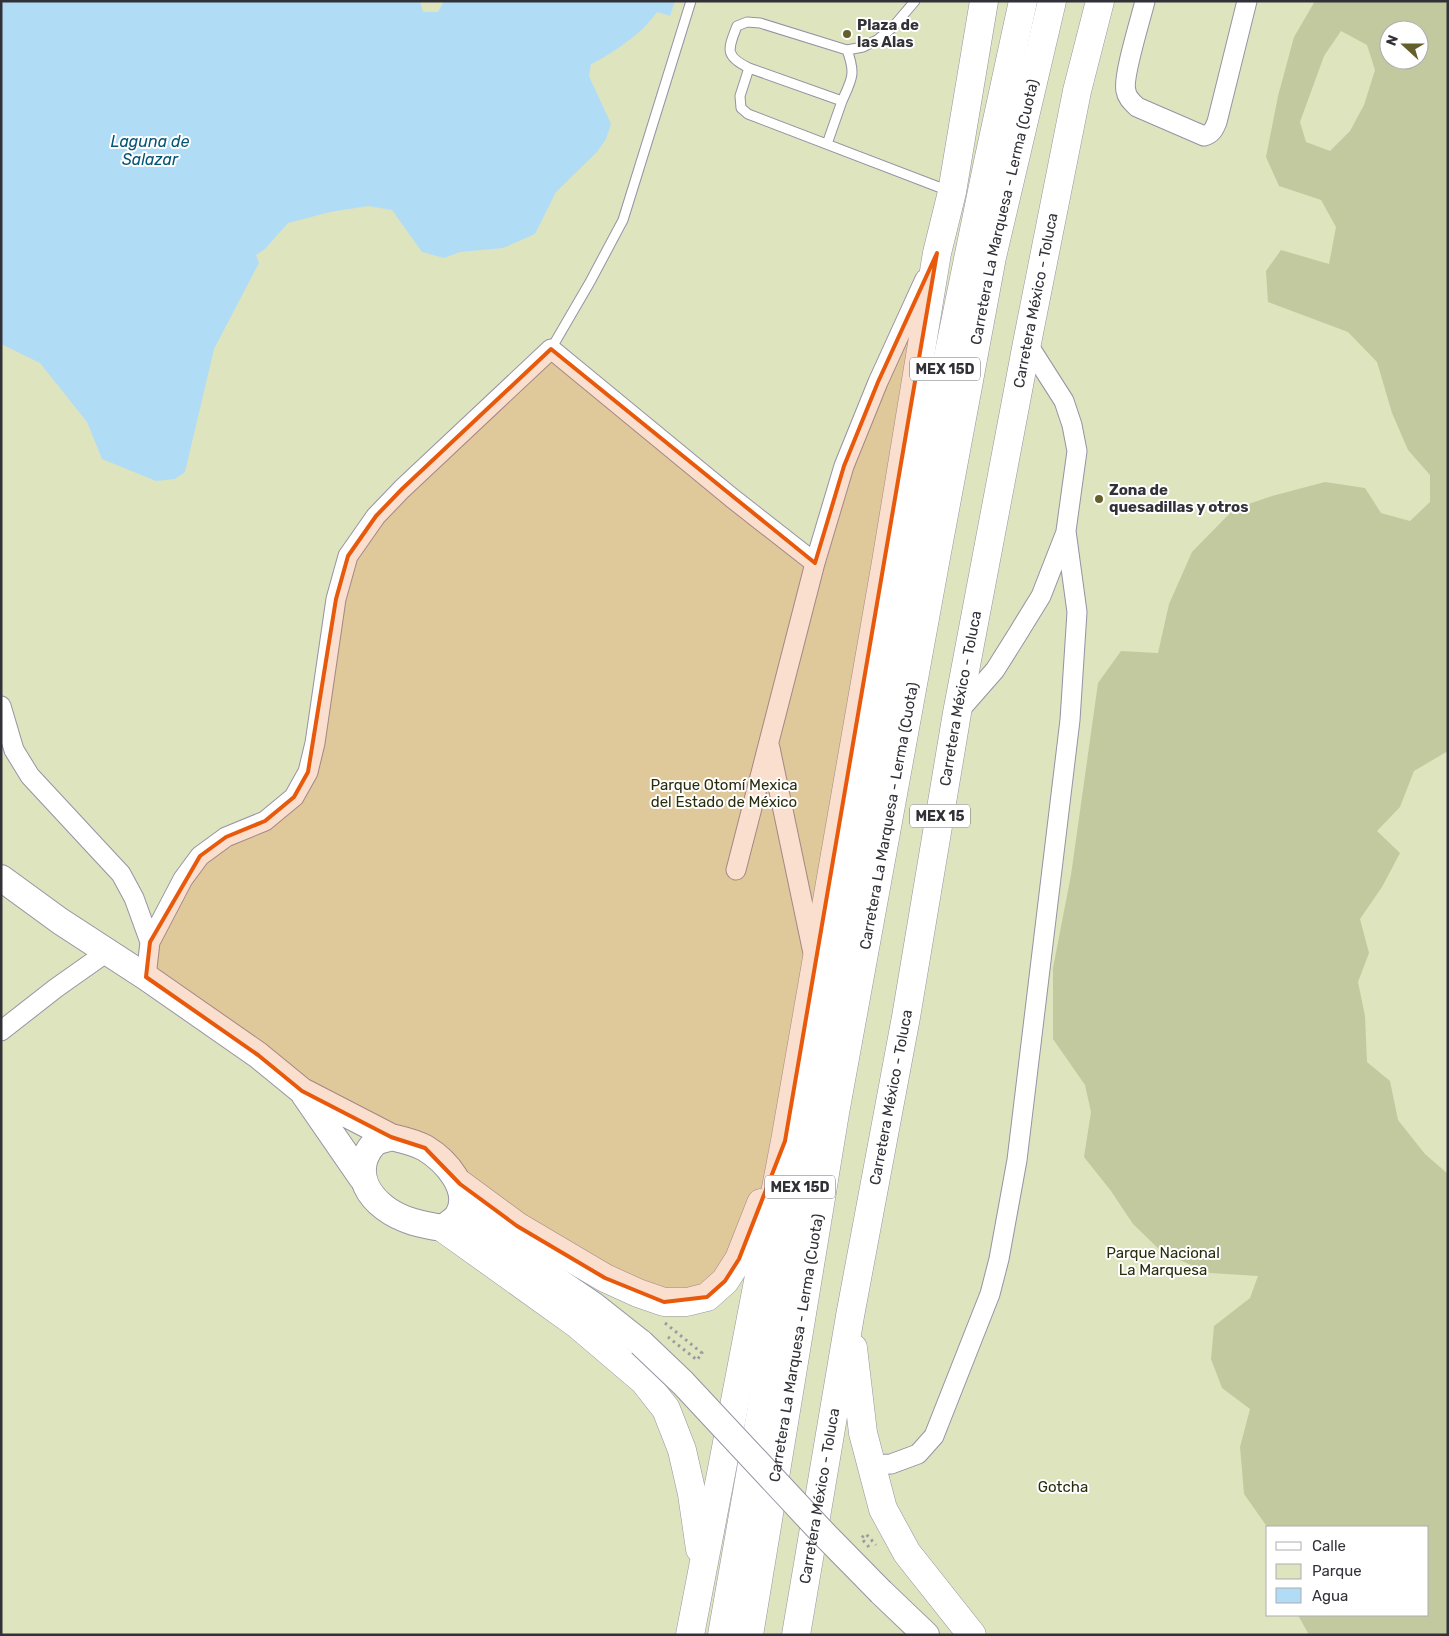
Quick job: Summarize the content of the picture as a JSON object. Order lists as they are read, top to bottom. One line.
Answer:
{"streets":{"main road":["Carretera La Marquesa - Lerma (Cuota)","Carretera México - Toluca","MEX 15D","MEX 15"]},"water":["Laguna de Salazar"],"parks":["Parque Otomí Mexica del Estado de México","Parque Nacional La Marquesa","Gotcha"],"places":["Plaza de las Alas","Zona de quesadillas y otros"],"legend":["Calle","Parque","Agua"],"north":"left"}
